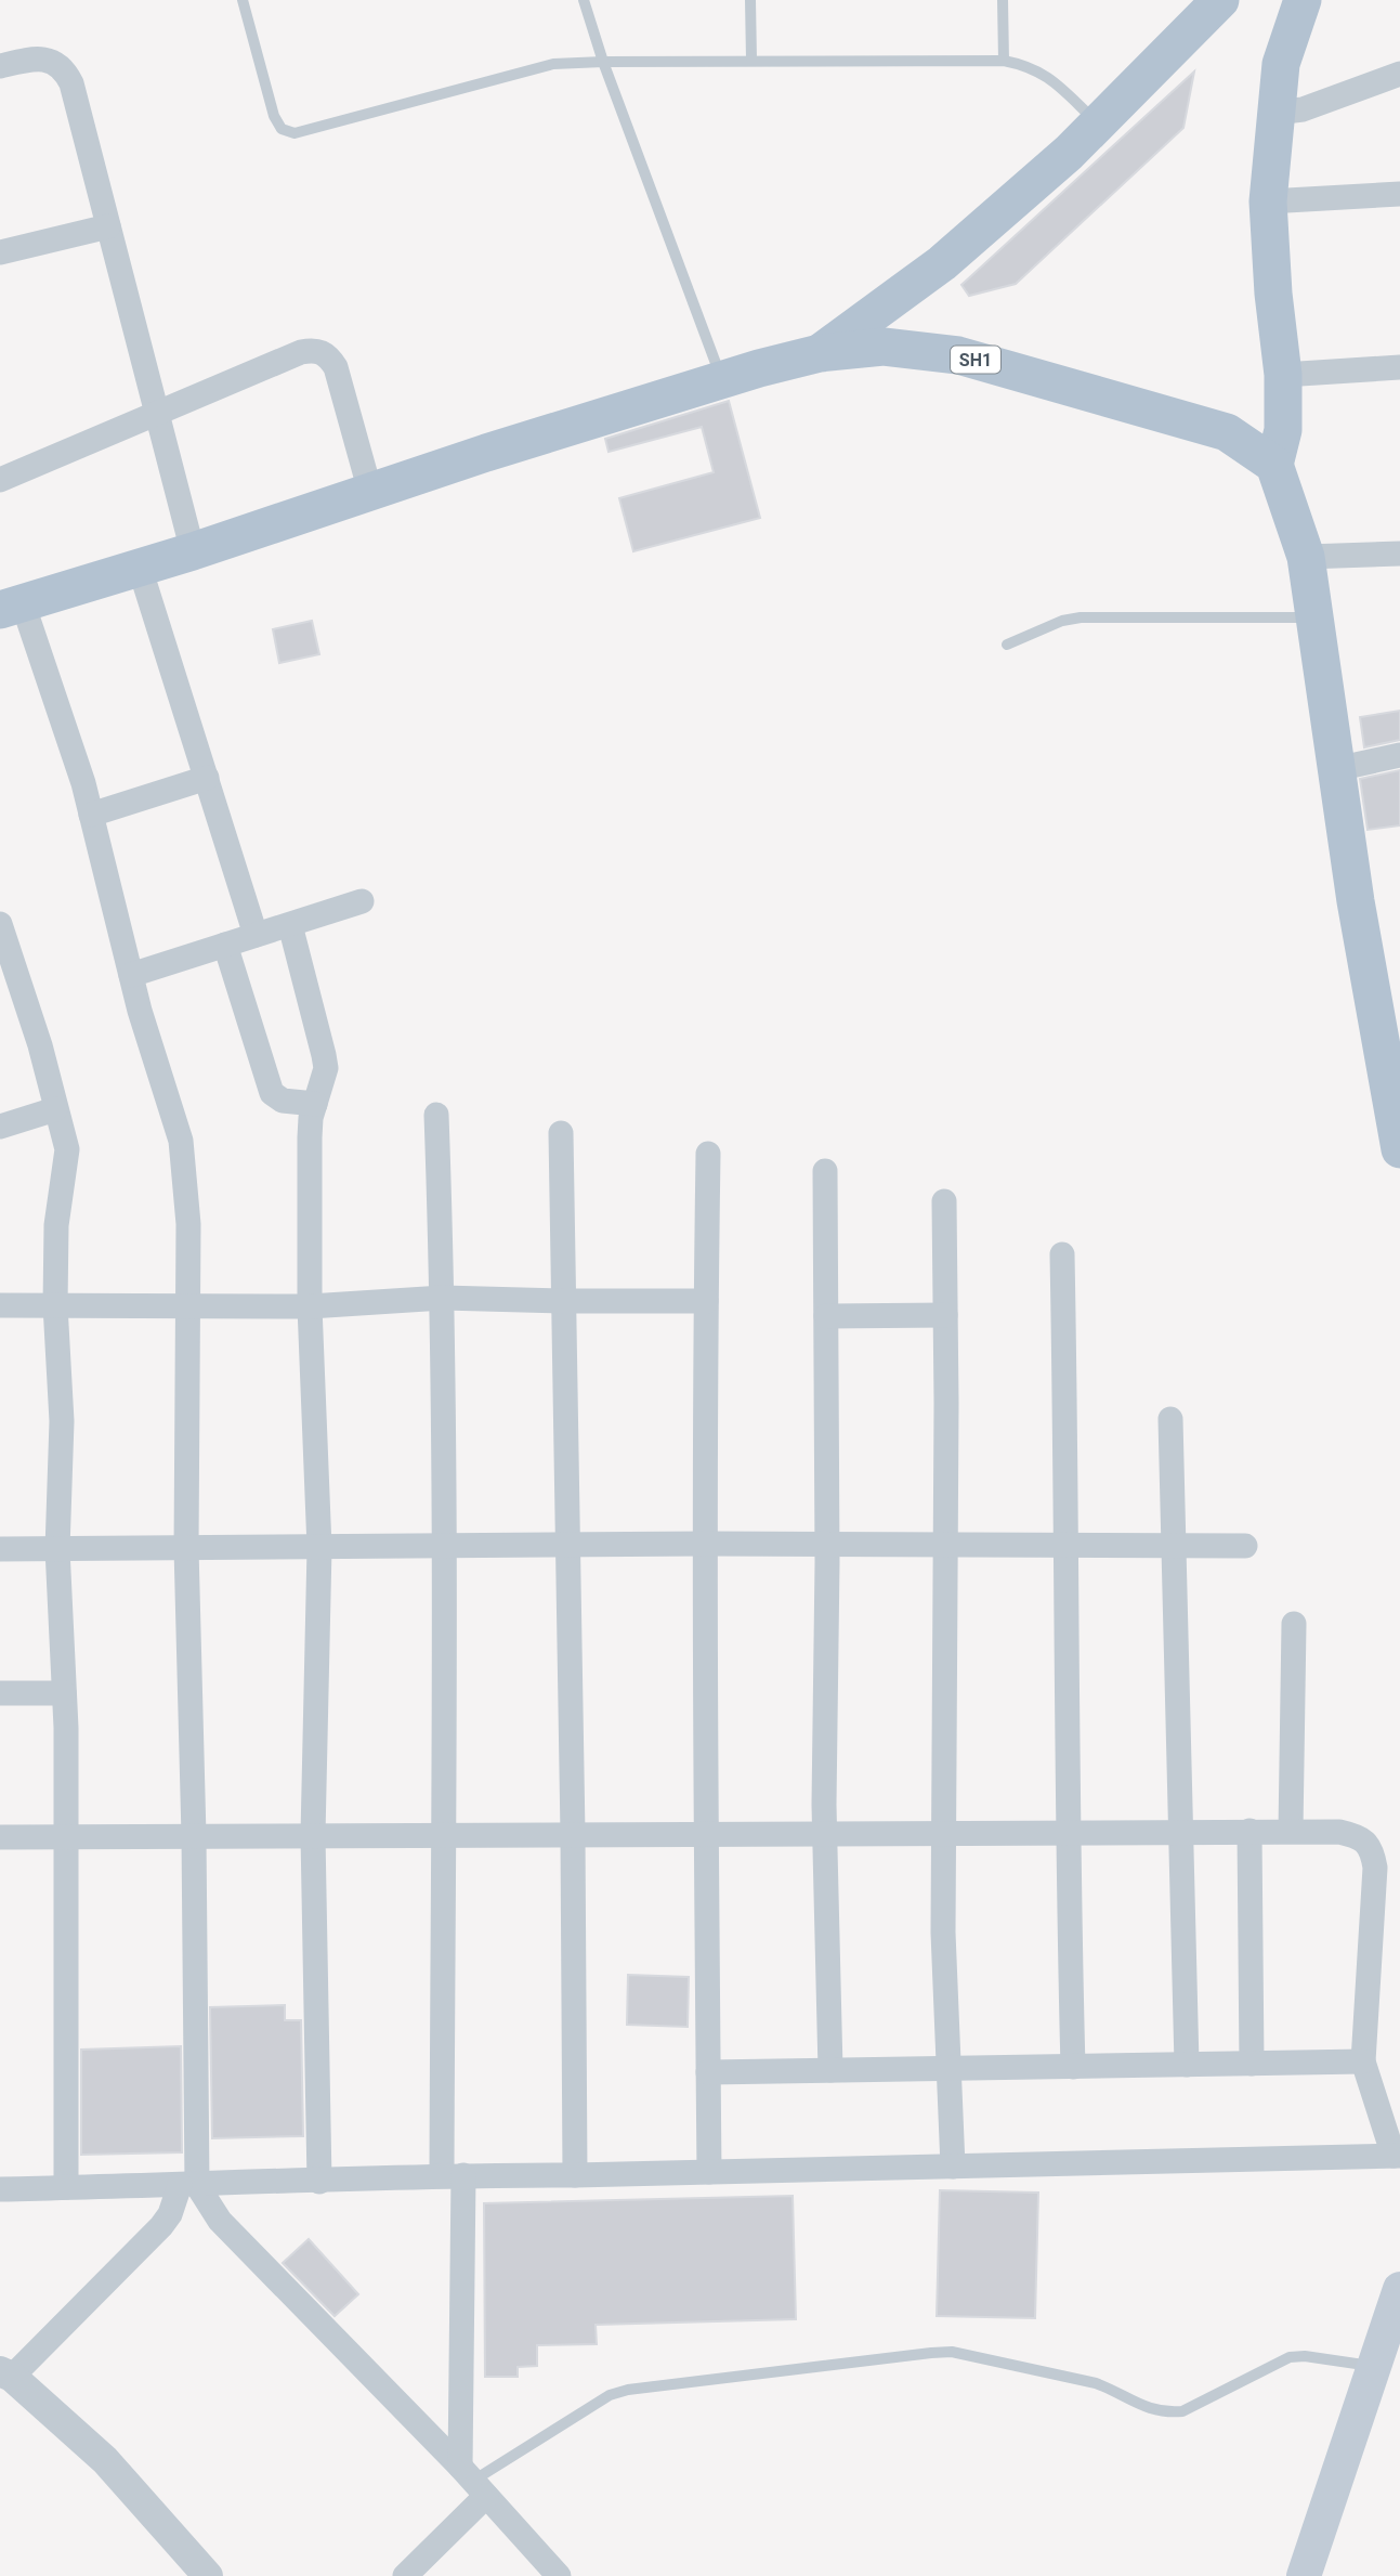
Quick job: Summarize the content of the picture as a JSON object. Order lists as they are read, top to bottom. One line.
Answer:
{"streets":{"main road":["SH1"]}}
